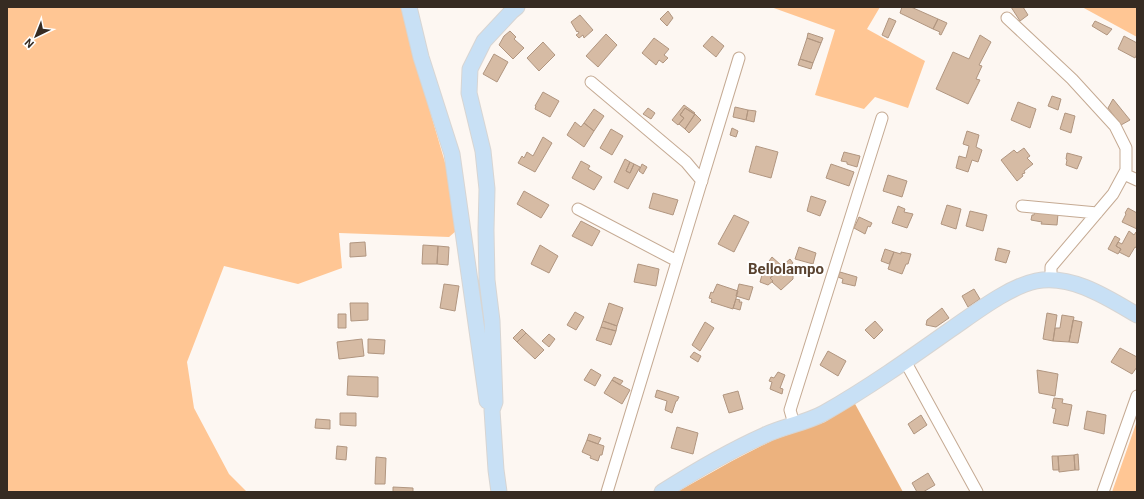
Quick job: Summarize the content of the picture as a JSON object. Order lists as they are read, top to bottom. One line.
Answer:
{"districts":["Bellolampo"],"north":"bottom left"}
